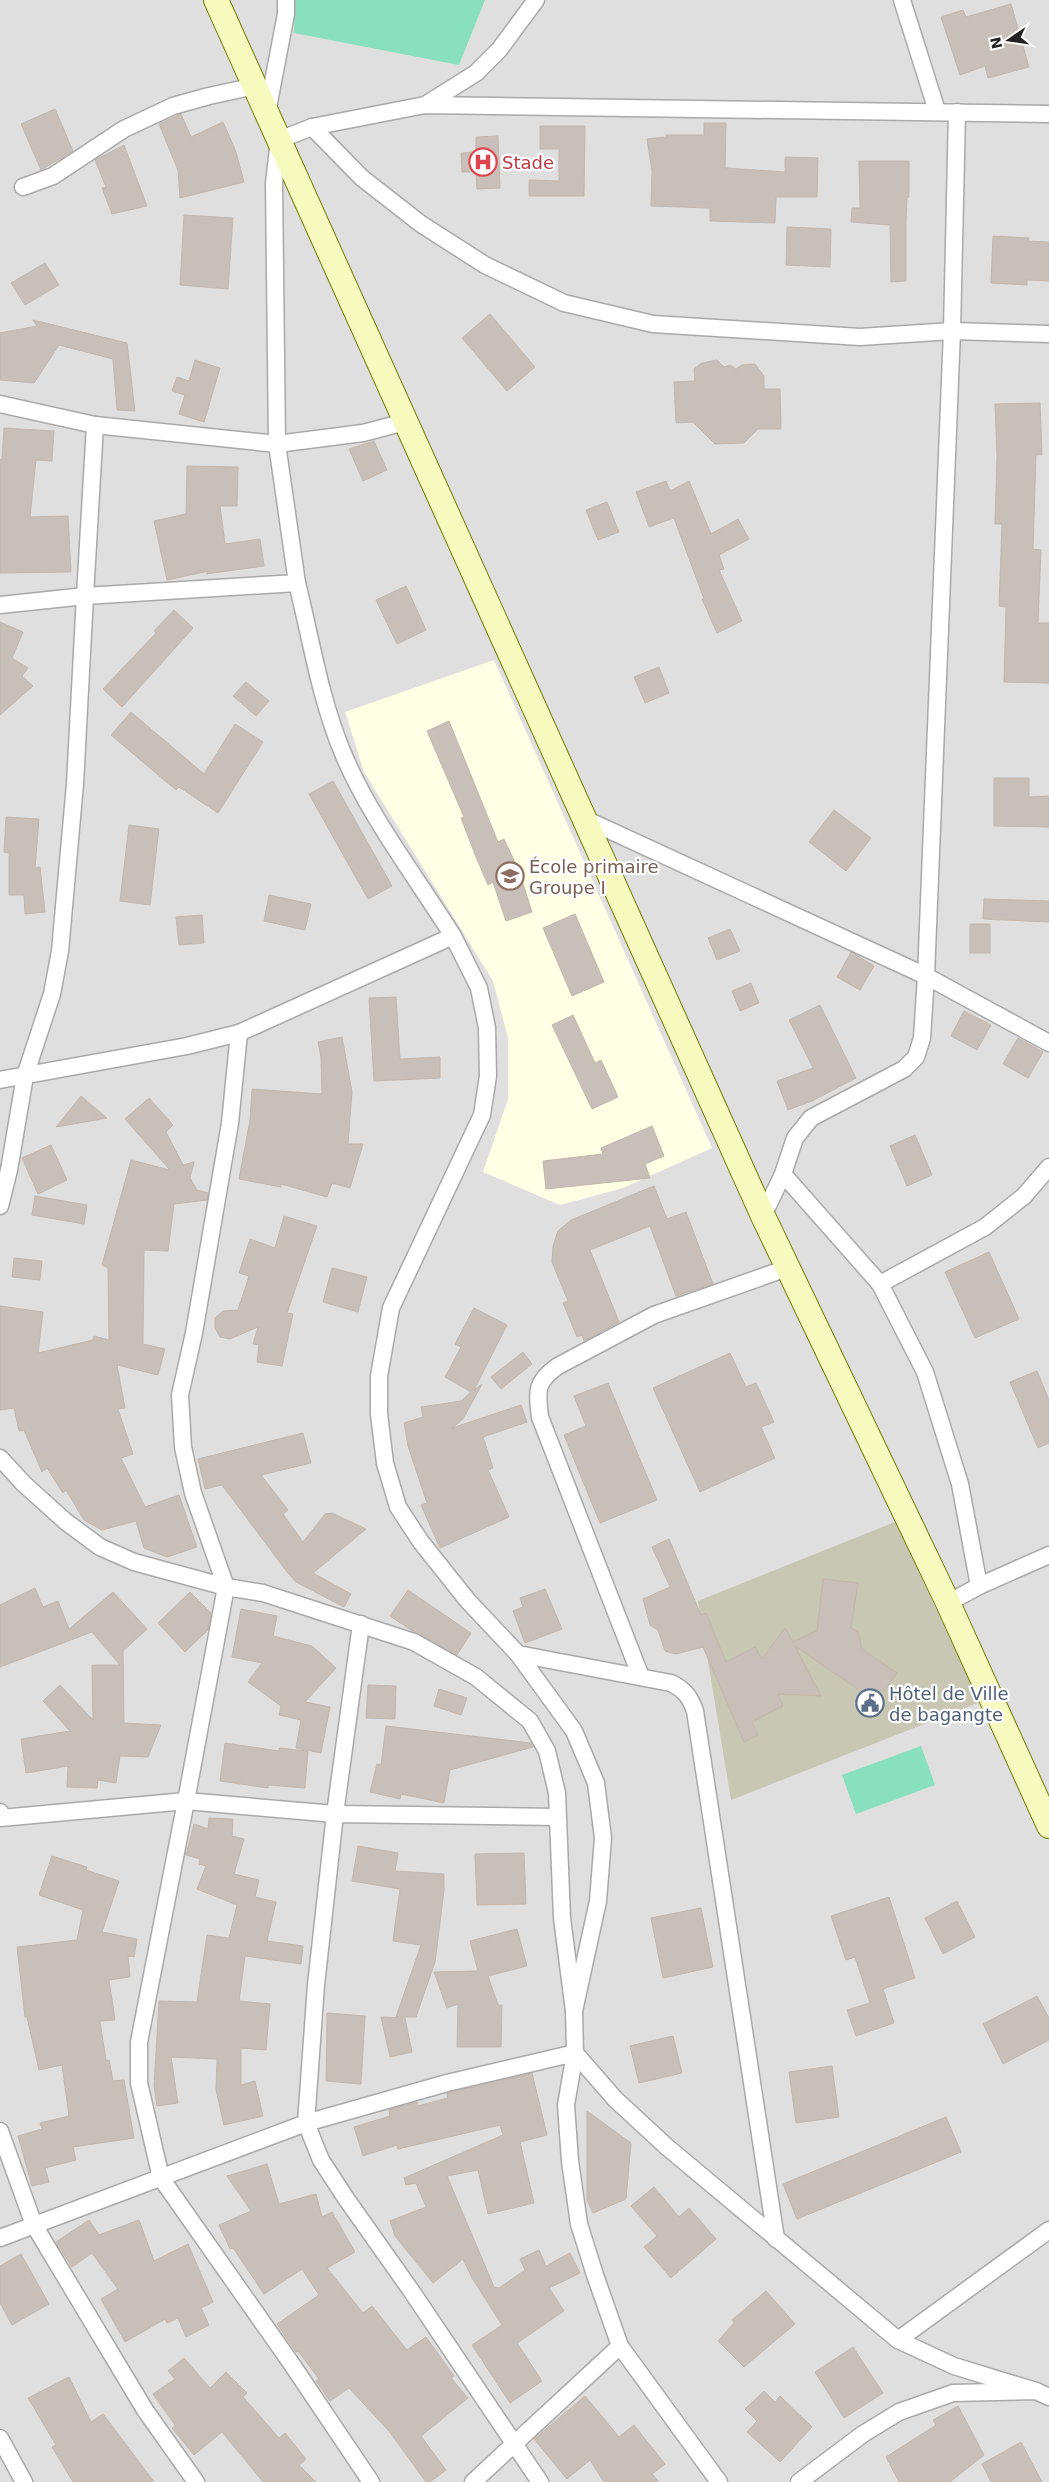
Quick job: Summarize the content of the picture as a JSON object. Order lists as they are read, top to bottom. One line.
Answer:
{"places":{"hospital":["Stade"],"school or university":["École primaire Groupe I"],"public building":["Hôtel de Ville de bagangte"]},"north":"left"}
